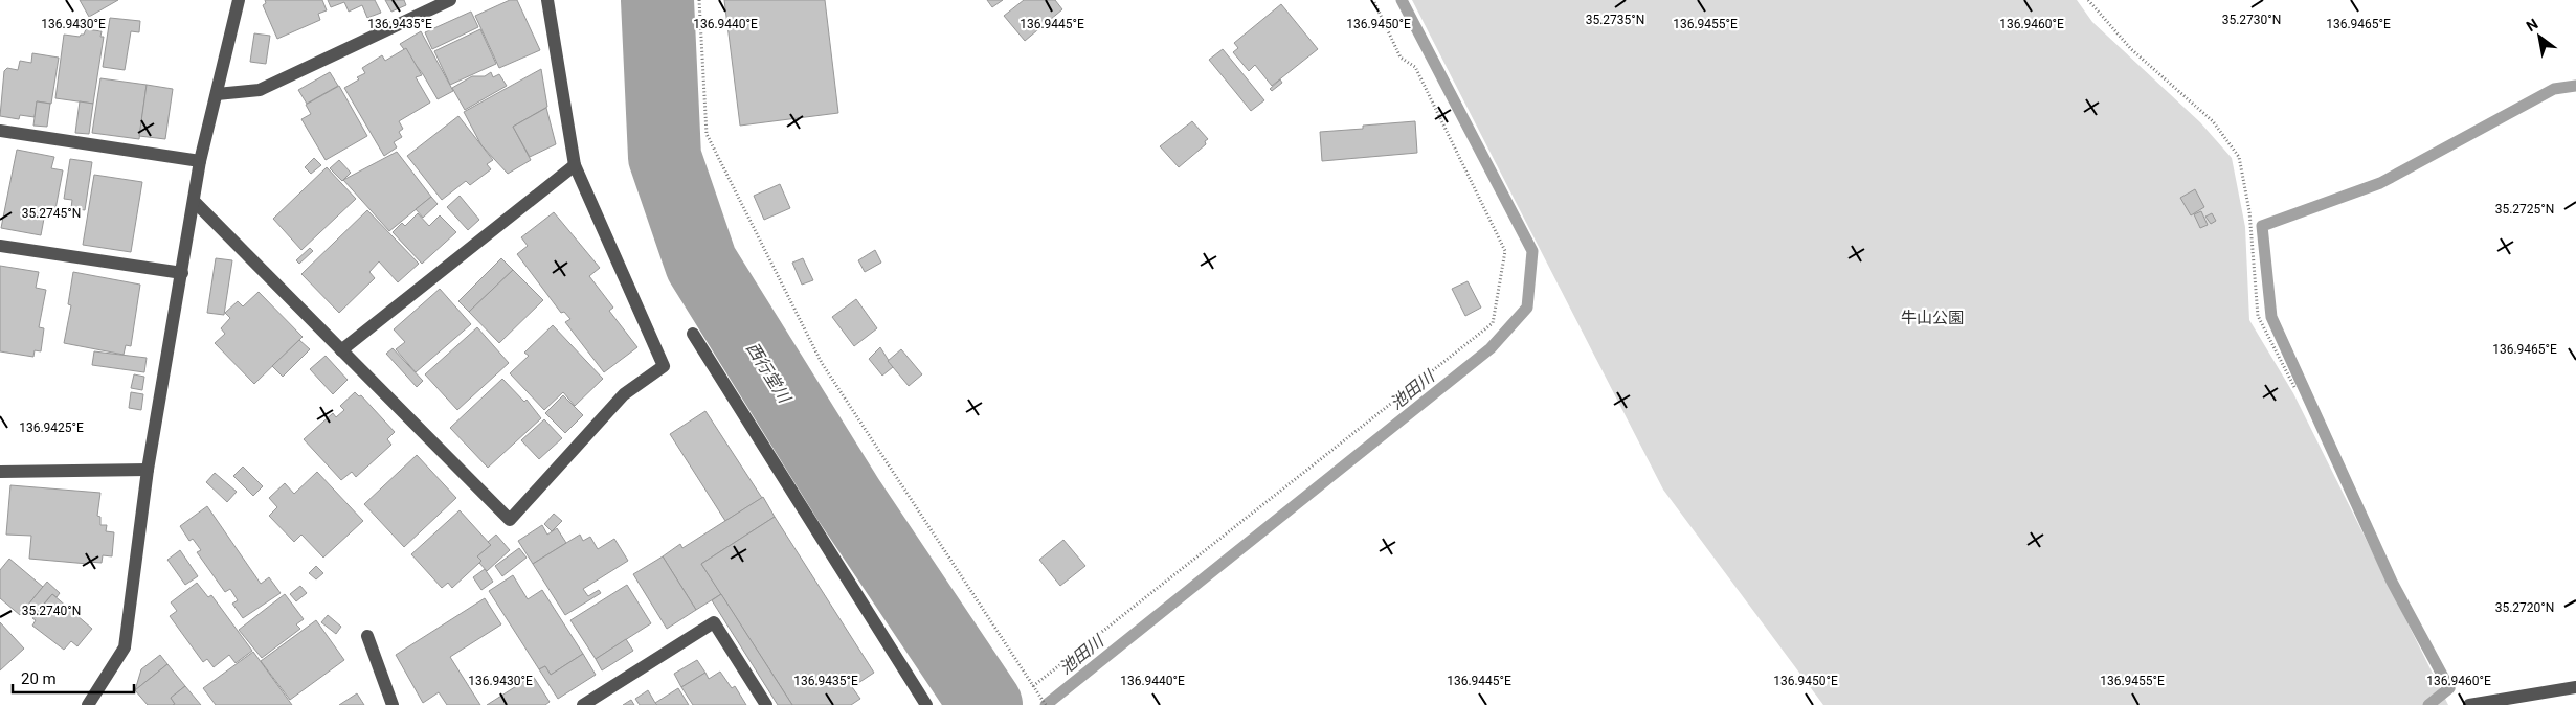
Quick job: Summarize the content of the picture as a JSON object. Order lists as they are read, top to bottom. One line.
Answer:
{"water":["西行堂川","池田川"],"parks":["牛山公園"],"scale_bar":"20 m","north":"top left","coordinates":["35.2735°N","35.2730°N","136.9465°E","136.9430°E","136.9435°E","136.9440°E","136.9445°E","136.9450°E","136.9455°E","136.9460°E","35.2725°N","35.2745°N","136.9425°E","35.2720°N","35.2740°N"]}
